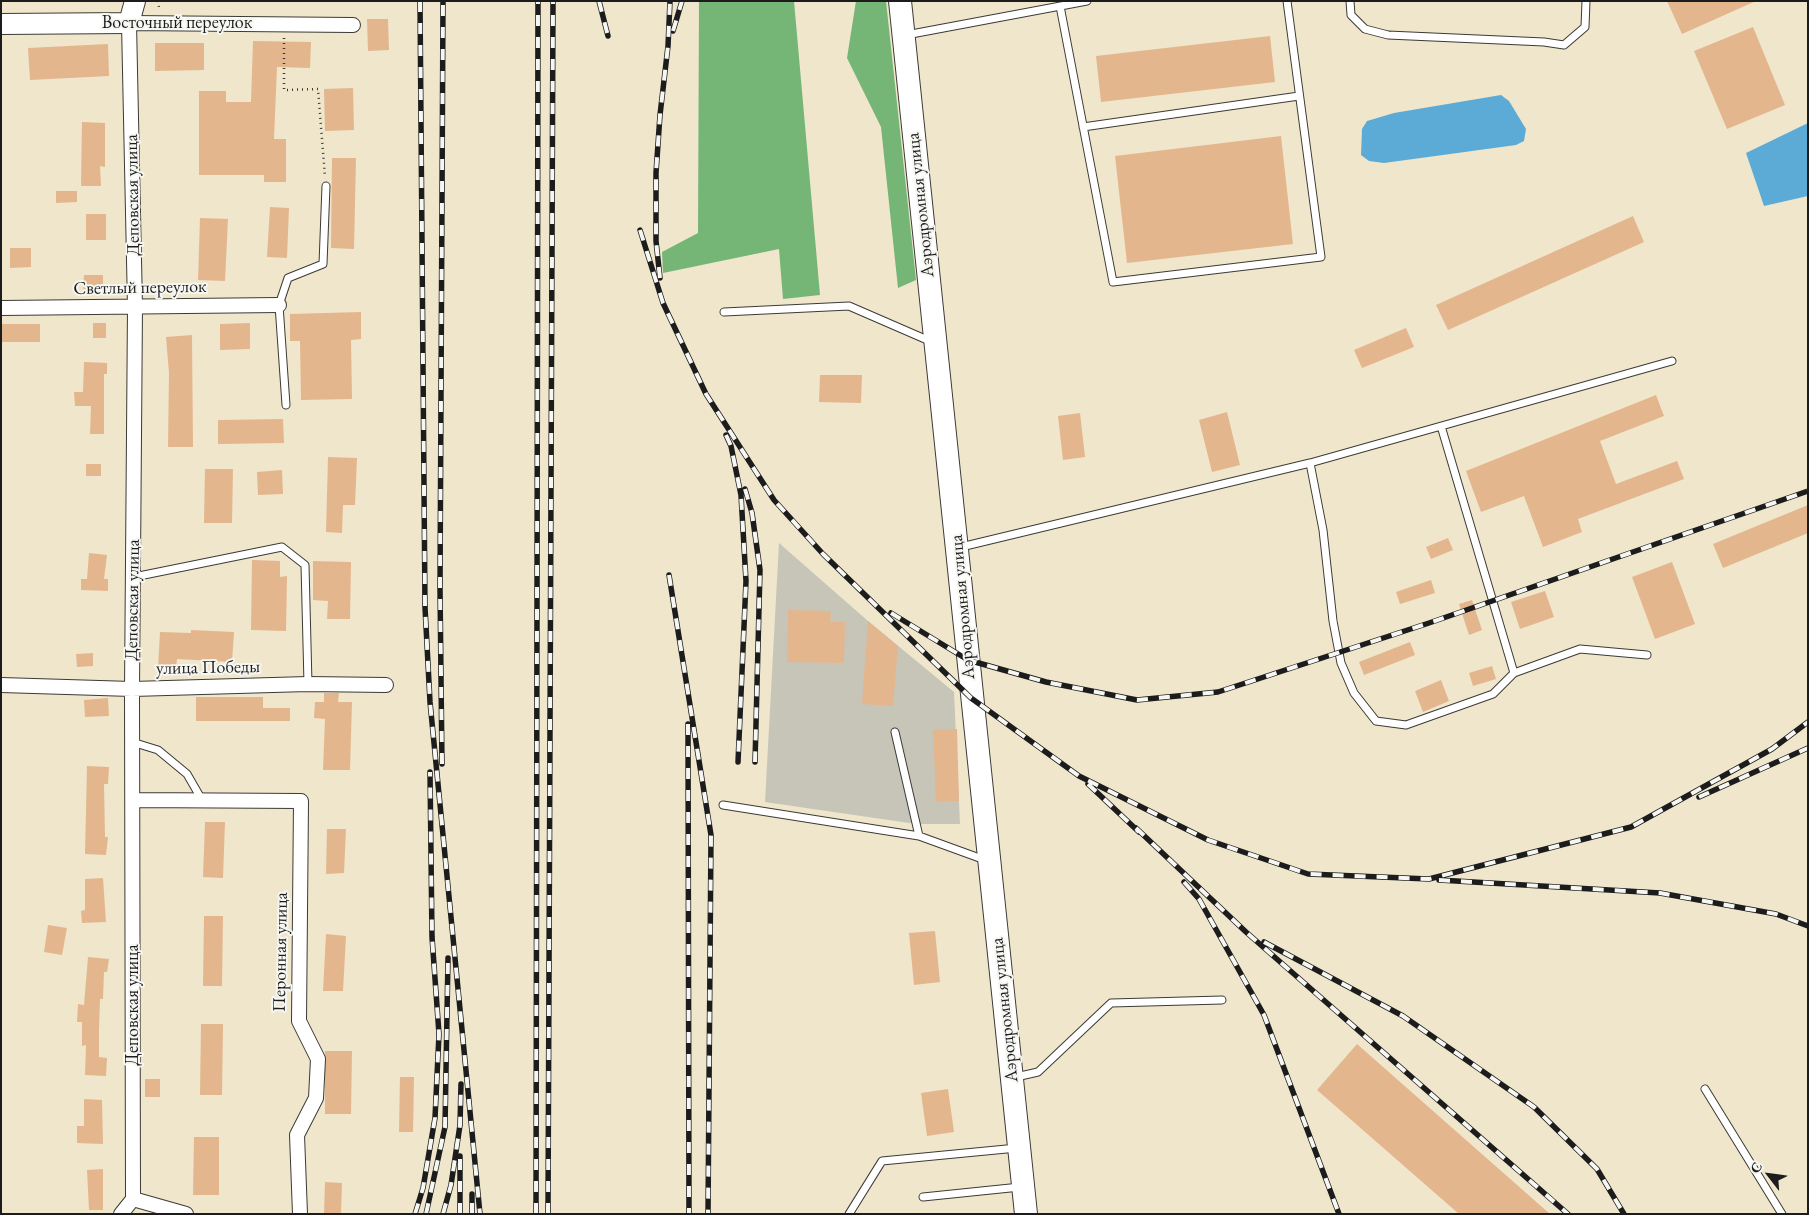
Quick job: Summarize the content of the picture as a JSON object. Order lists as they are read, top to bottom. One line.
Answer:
{"streets":{"main road":["Аэродромная улица"],"street":["Восточный переулок","Деповская улица","Светлый переулок","улица Победы","Перонная улица"]},"crossings":[["Восточный переулок","Деповская улица"],["Деповская улица","Светлый переулок"],["Деповская улица","улица Победы"]],"north":"top left"}
